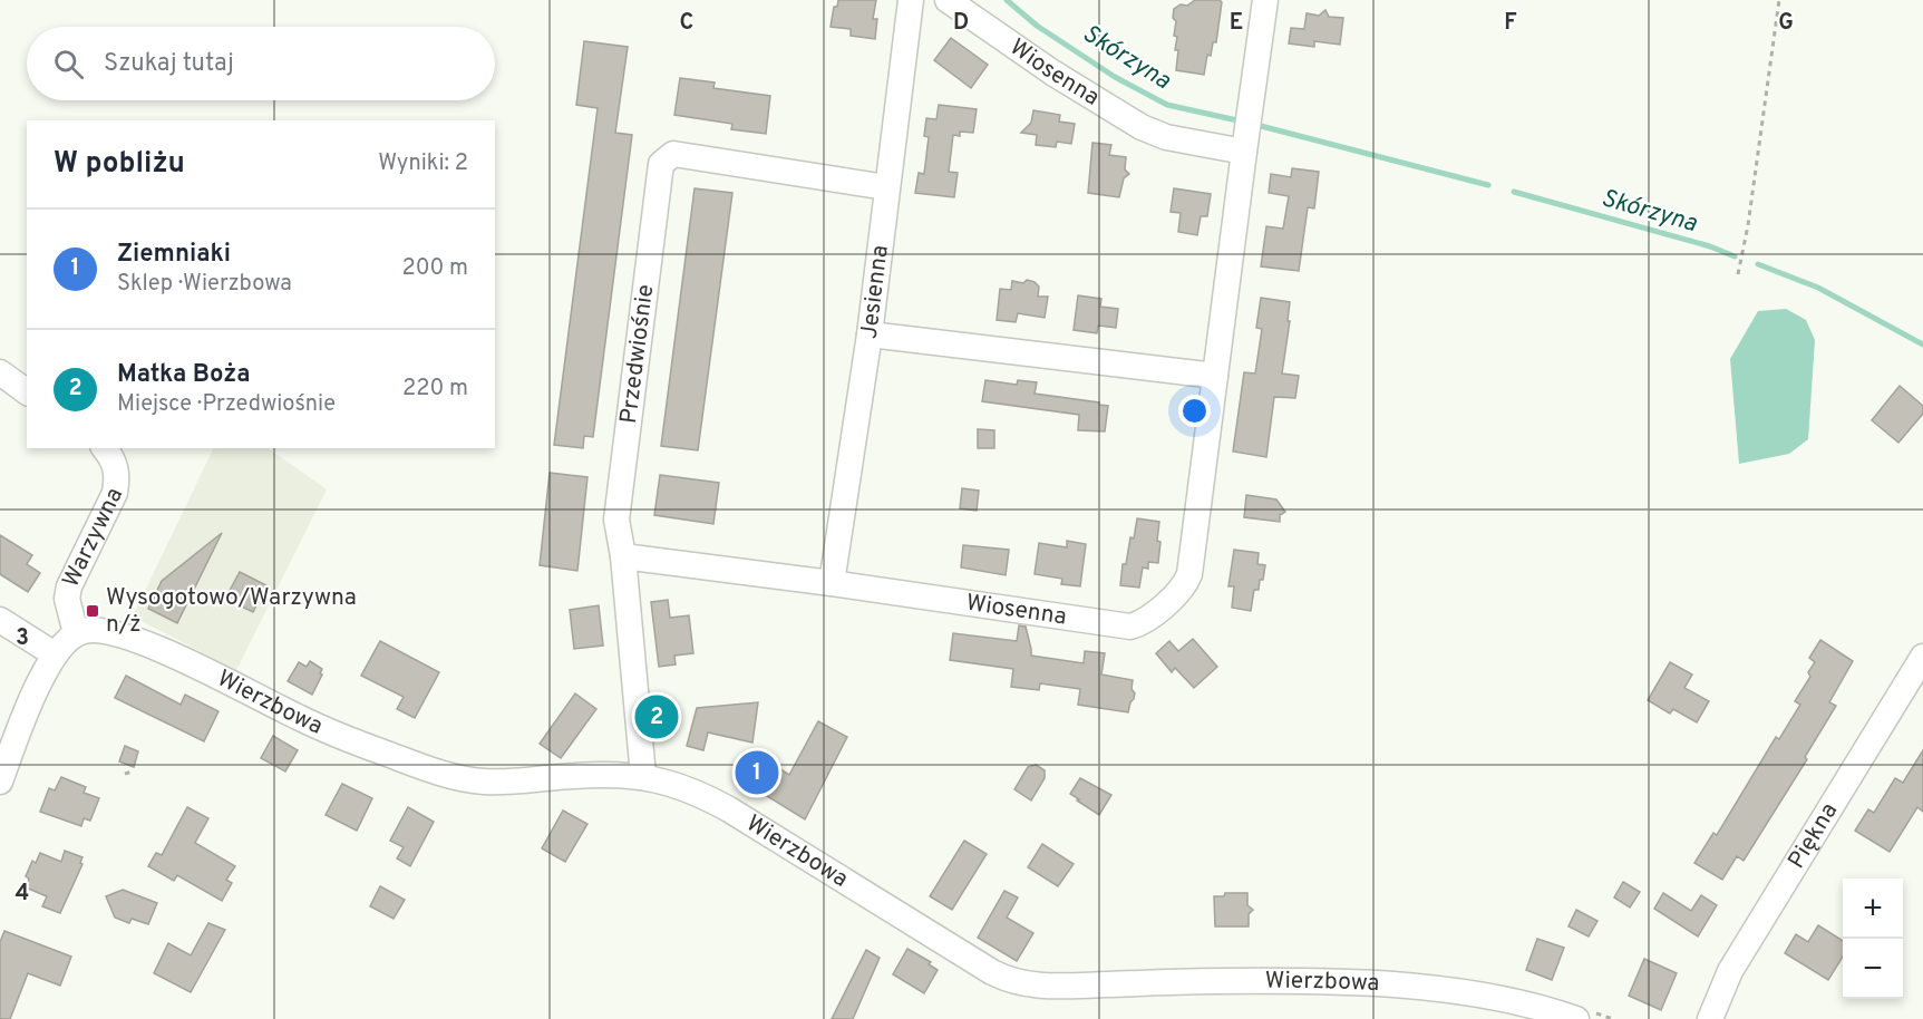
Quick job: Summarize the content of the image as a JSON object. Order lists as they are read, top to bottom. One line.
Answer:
{"streets":{"street":["Wiosenna","Jesienna","Przedwiośnie","Warzywna","Wierzbowa","Piękna"]},"crossings":[["Wiosenna","Jesienna"],["Wiosenna","Przedwiośnie"],["Jesienna","Przedwiośnie"],["Przedwiośnie","Wierzbowa"],["Warzywna","Wierzbowa"]],"water":["Skórzyna"],"places":{"transit":["Wysogotowo/Warzywna n/ż"]},"page":{"search":"Szukaj tutaj","heading":["W pobliżu","Wyniki: 2"],"list":[{"mark":"1","name":"Ziemniaki","note":"Sklep · Wierzbowa","value":"200 m"},{"mark":"2","name":"Matka Boża","note":"Miejsce · Przedwiośnie","value":"220 m"}],"pins":["2","1"],"map_buttons":["+","−"]},"grid":{"columns":["C","D","E","F","G"],"rows":["3","4"]}}
